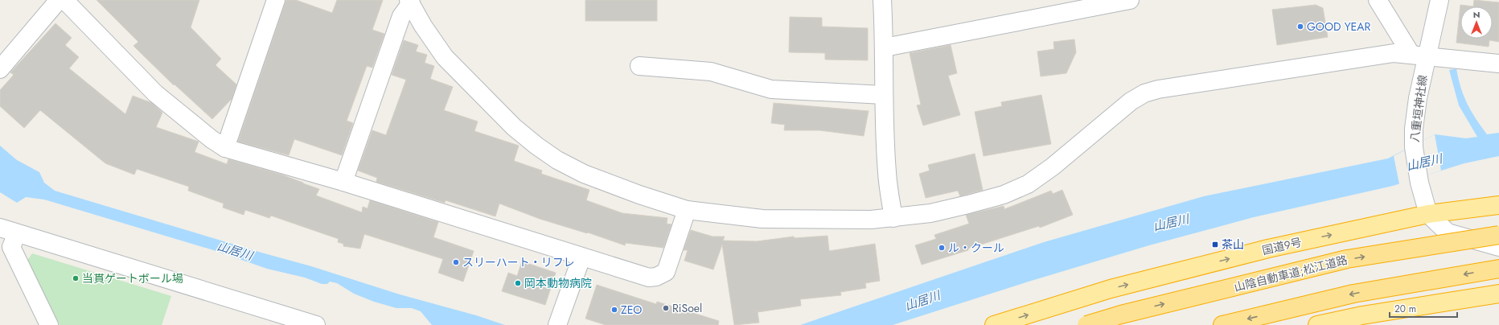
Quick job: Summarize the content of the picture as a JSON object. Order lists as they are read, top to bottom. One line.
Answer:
{"streets":{"highway":["国道9号","山陰自動車道;松江道路"],"street":["八重垣神社線"]},"crossings":[["八重垣神社線","国道9号"]],"water":["山居川"],"places":{"other":["GOOD YEAR","ル・クール","スリーハート・リフレ","当貫ゲートボール場","岡本動物病院","RiSoel","ZEO"],"transit":["茶山"]},"scale_bar":"20 m","north":"top"}
